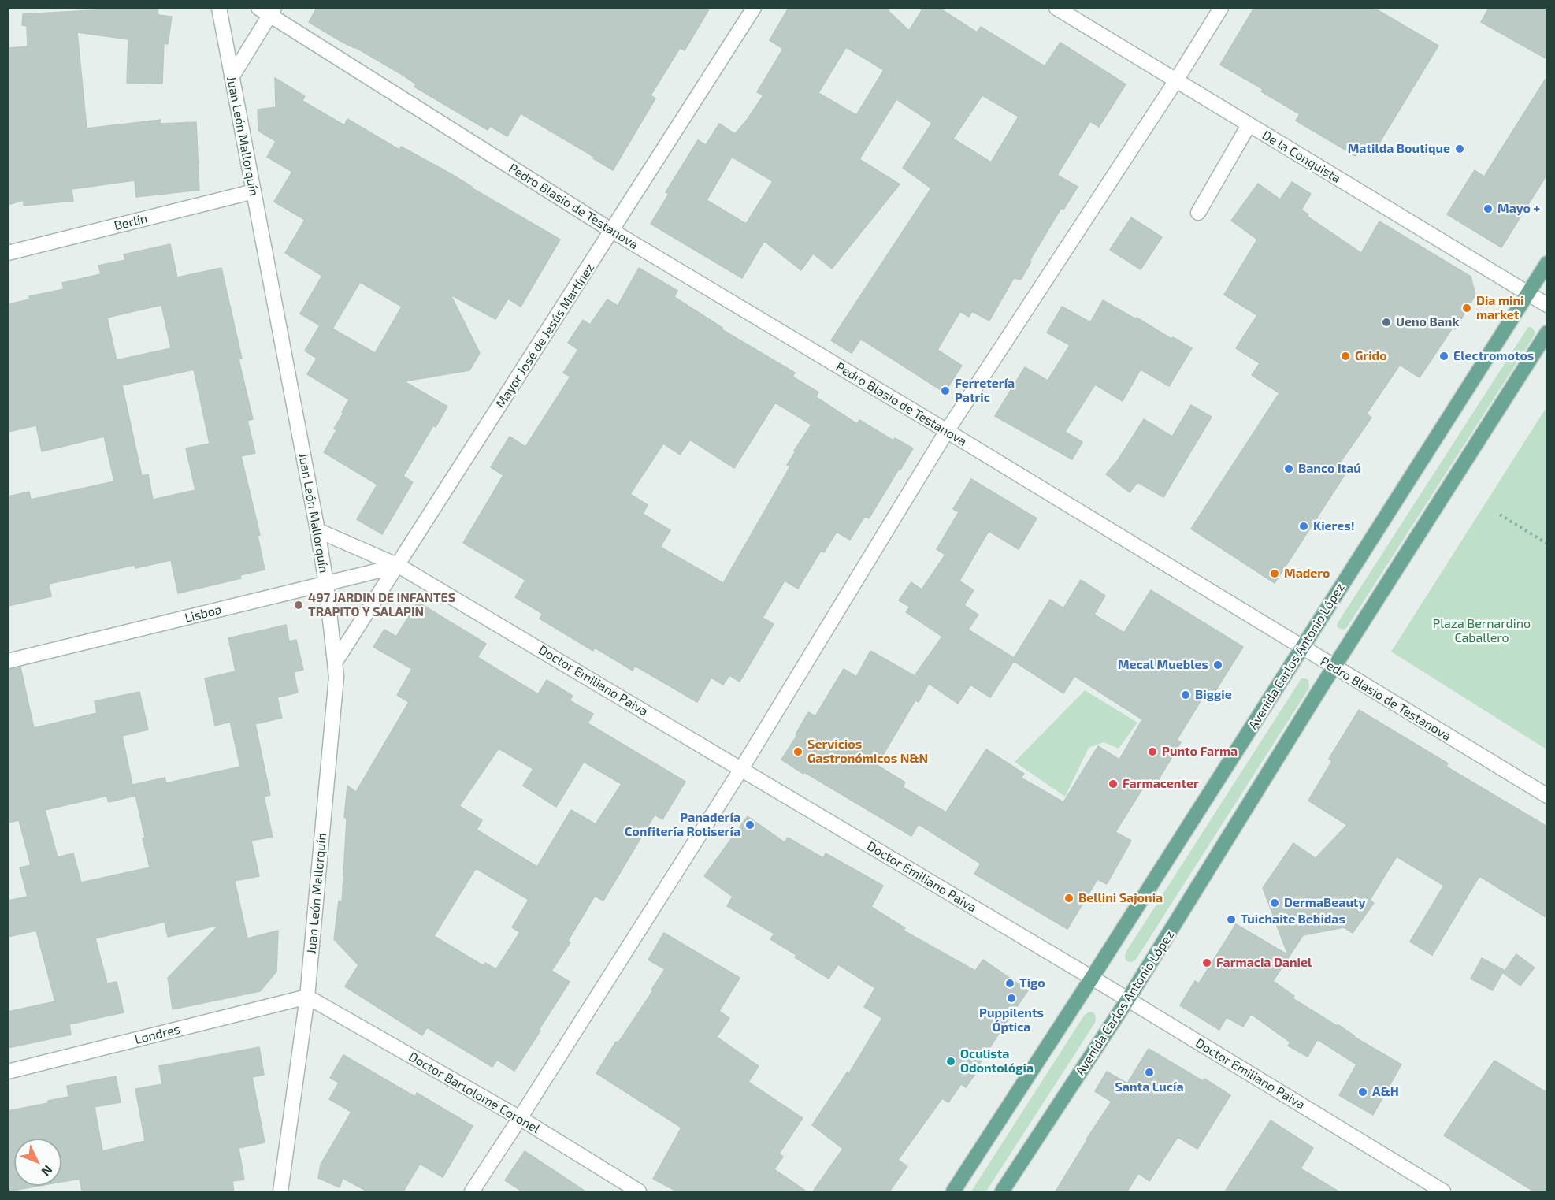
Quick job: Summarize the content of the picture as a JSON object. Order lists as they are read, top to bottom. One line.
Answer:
{"streets":{"main road":["Avenida Carlos Antonio López"],"street":["Juan León Mallorquín","De la Conquista","Pedro Blasio de Testanova","Berlín","Mayor José de Jesús Martínez","Lisboa","Doctor Emiliano Paiva","Londres","Doctor Bartolomé Coronel"]},"crossings":[["Juan León Mallorquín","Berlín"],["Juan León Mallorquín","Mayor José de Jesús Martínez"],["Juan León Mallorquín","Lisboa"],["Juan León Mallorquín","Doctor Emiliano Paiva"],["Juan León Mallorquín","Londres"],["Juan León Mallorquín","Doctor Bartolomé Coronel"],["De la Conquista","Avenida Carlos Antonio López"],["Pedro Blasio de Testanova","Mayor José de Jesús Martínez"],["Pedro Blasio de Testanova","Avenida Carlos Antonio López"],["Mayor José de Jesús Martínez","Lisboa"],["Mayor José de Jesús Martínez","Doctor Emiliano Paiva"],["Lisboa","Doctor Emiliano Paiva"],["Avenida Carlos Antonio López","Doctor Emiliano Paiva"],["Londres","Doctor Bartolomé Coronel"]],"parks":["Plaza Bernardino Caballero"],"places":["Matilda Boutique","Mayo +","Dia mini market","Ueno Bank","Grido","Electromotos","Ferretería Patric","Banco Itaú","Kieres!","Madero","497 JARDIN DE INFANTES TRAPITO Y SALAPIN","Mecal Muebles","Biggie","Servicios Gastronómicos N&N","Punto Farma","Farmacenter","Panadería Confitería Rotisería","Bellini Sajonia","DermaBeauty","Tuichaite Bebidas","Farmacia Daniel","Tigo","Puppilents Óptica","Oculista Odontológia","Santa Lucía","A&H"],"north":"bottom right"}
